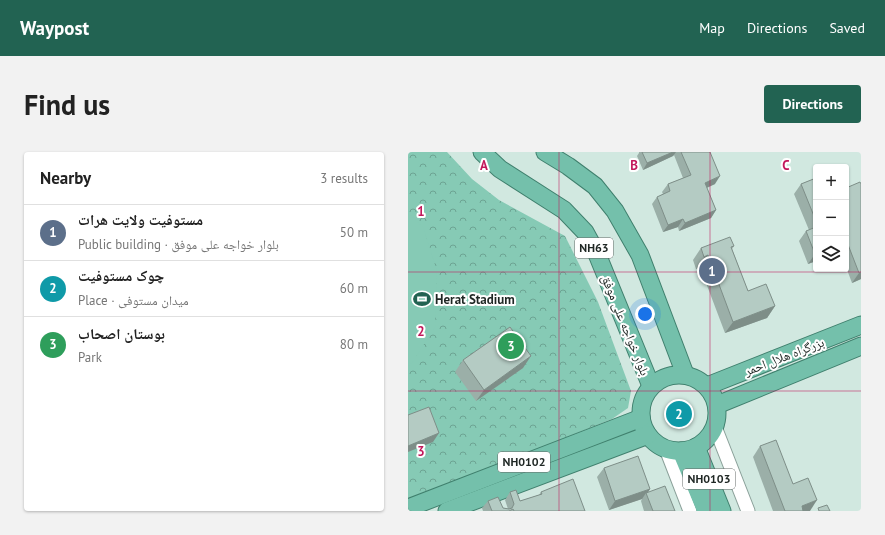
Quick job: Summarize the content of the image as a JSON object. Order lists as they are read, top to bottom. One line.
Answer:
{"streets":{"highway":["NH63","بلوار خواجه علی موفق","بزرگراه هلال احمر","NH0102","NH0103"]},"crossings":[["NH63","بلوار خواجه علی موفق"],["NH63","بزرگراه هلال احمر"],["NH63","NH0102"],["NH63","NH0103"],["بلوار خواجه علی موفق","بزرگراه هلال احمر"],["بلوار خواجه علی موفق","NH0102"],["بلوار خواجه علی موفق","NH0103"],["بزرگراه هلال احمر","NH0102"],["بزرگراه هلال احمر","NH0103"],["NH0102","NH0103"]],"places":{"sports":["Herat Stadium"]},"page":{"header":"Waypost","nav":["Map","Directions","Saved"],"buttons":"Directions","title":"Find us","heading":["Nearby","3 results"],"map_buttons":["+","−"],"list":[{"mark":"1","name":"مستوفیت ولایت هرات","note":"Public building · بلوار خواجه علی موفق","value":"50 m"},{"mark":"2","name":"چوک مستوفیت","note":"Place · میدان مستوفی","value":"60 m"},{"mark":"3","name":"بوستان اصحاب","note":"Park","value":"80 m"}],"pins":["1","3","2"]},"grid":{"columns":["A","B","C"],"rows":["1","2","3"]}}
